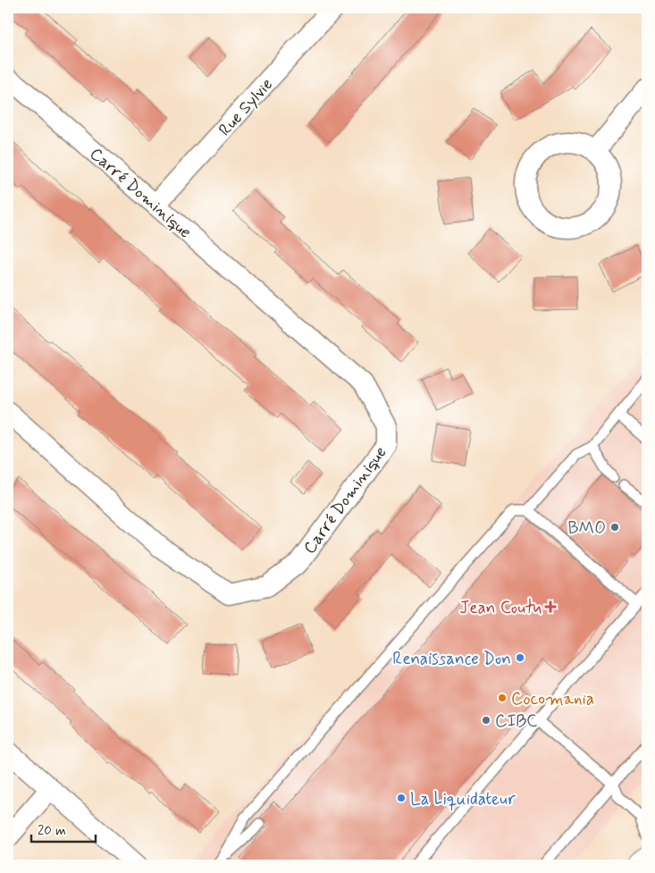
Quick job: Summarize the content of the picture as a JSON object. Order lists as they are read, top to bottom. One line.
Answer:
{"streets":{"street":["Rue Sylvie","Carré Dominique"]},"crossings":[["Rue Sylvie","Carré Dominique"]],"places":{"other":["BMO","Renaissance Don","Cocomania","CIBC","La Liquidateur"],"health":["Jean Coutu"]},"scale_bar":"20 m"}
